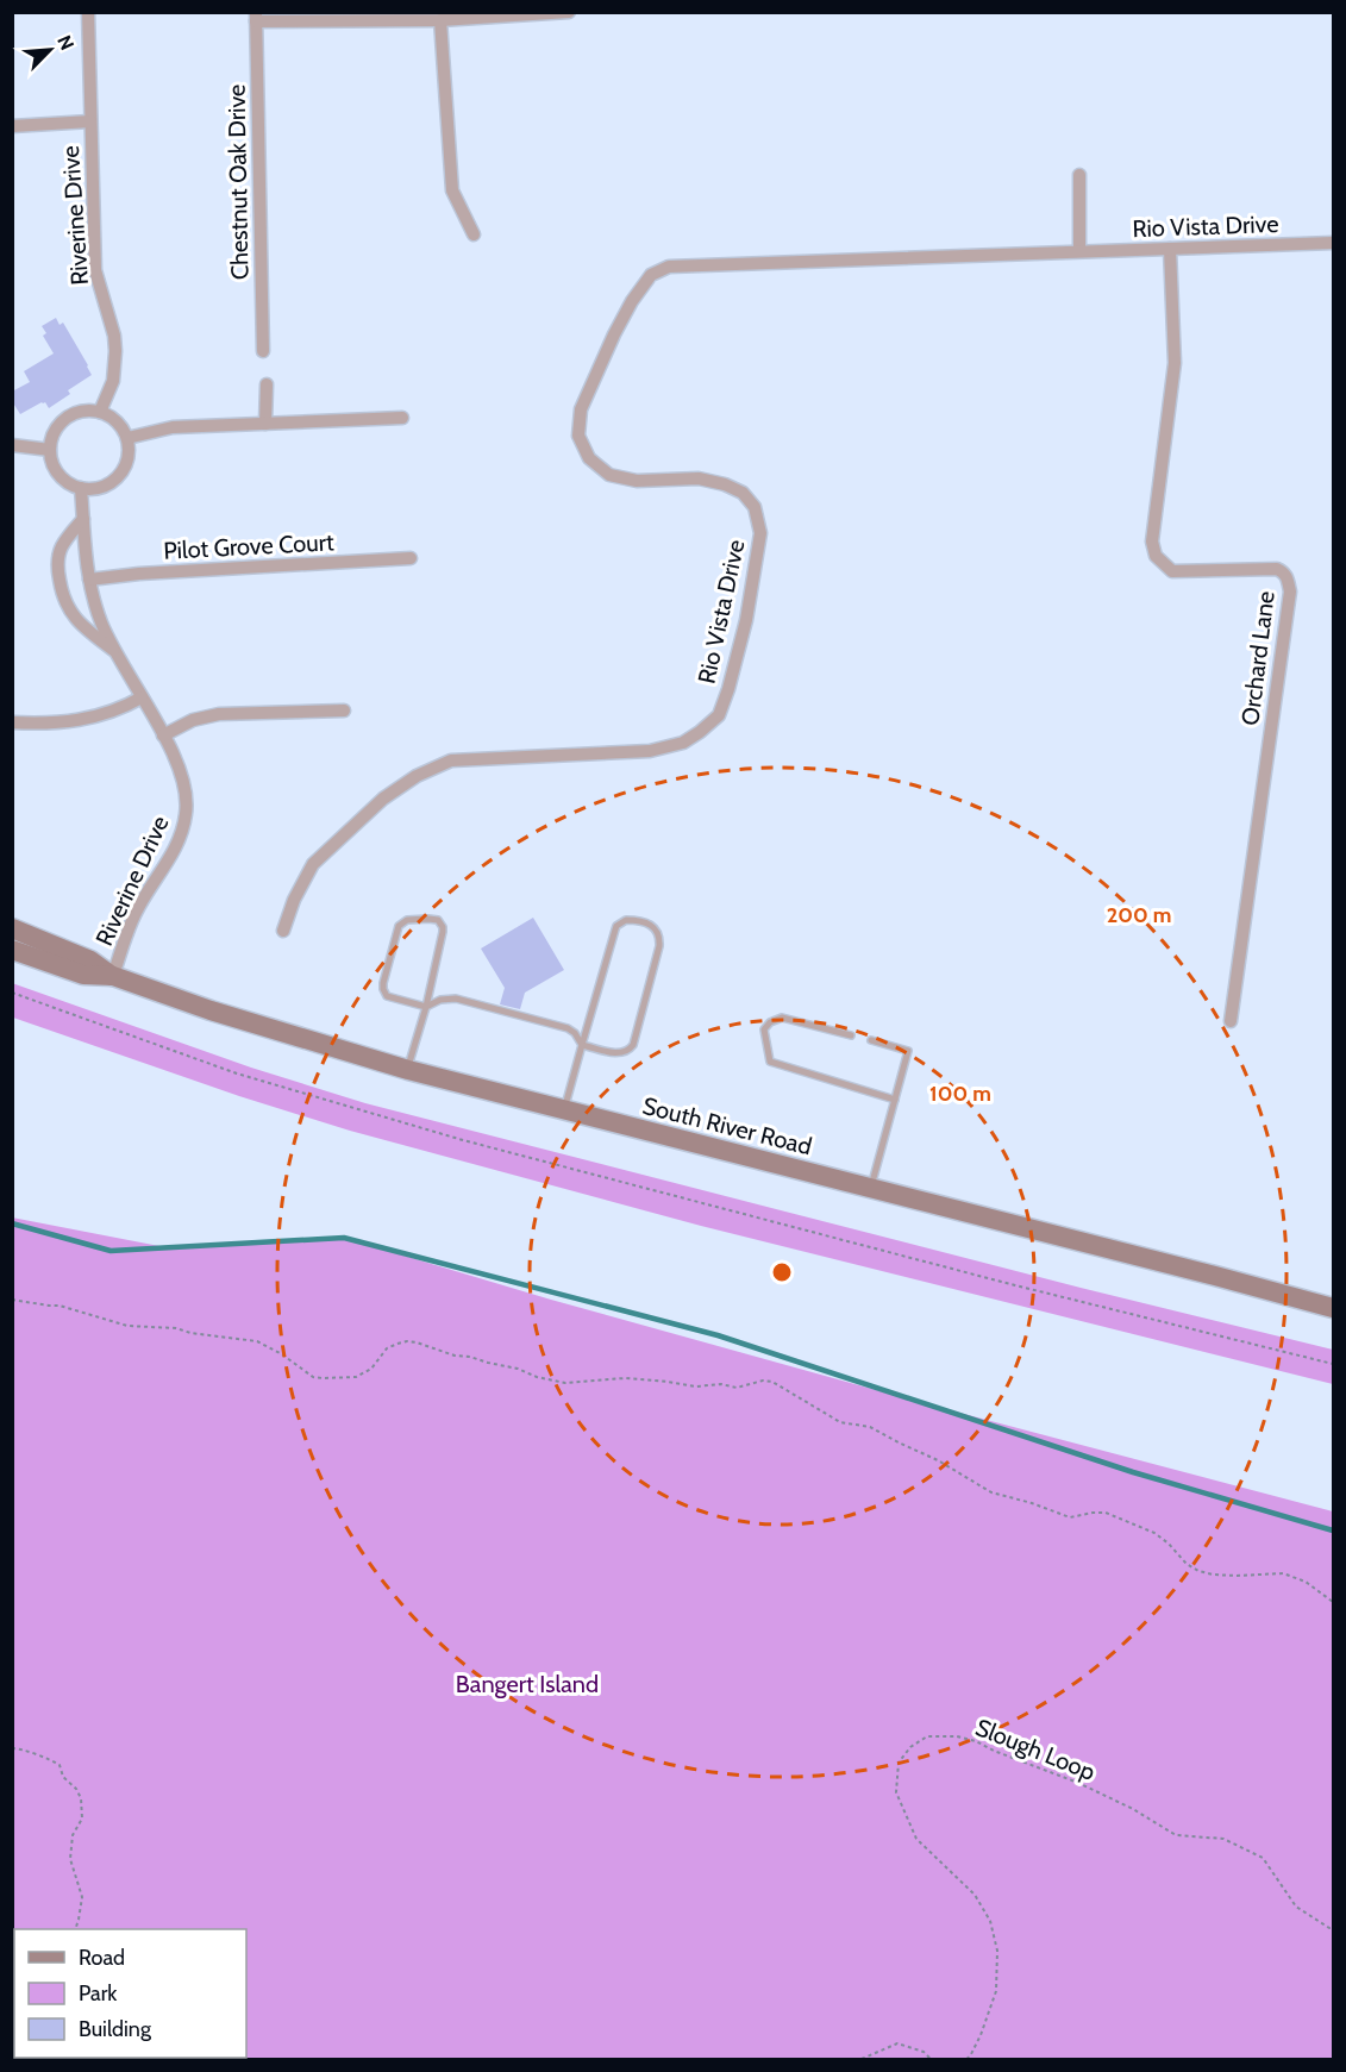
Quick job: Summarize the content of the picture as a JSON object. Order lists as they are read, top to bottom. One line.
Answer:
{"streets":{"main road":["South River Road"],"street":["Chestnut Oak Drive","Riverine Drive","Rio Vista Drive","Pilot Grove Court","Orchard Lane"],"path":["Slough Loop"]},"crossings":[["Riverine Drive","Pilot Grove Court"],["Riverine Drive","South River Road"],["Rio Vista Drive","Orchard Lane"]],"parks":["Bangert Island"],"legend":["Road","Park","Building"],"north":"top right","rings":["200 m","100 m"]}
